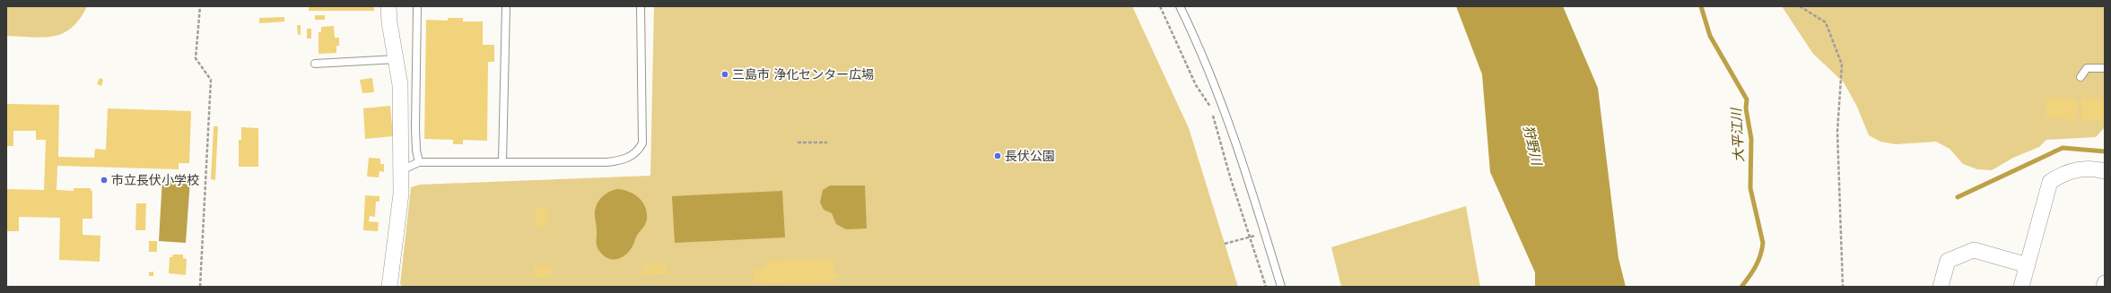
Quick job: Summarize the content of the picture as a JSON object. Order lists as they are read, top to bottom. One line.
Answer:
{"water":["大平江川","狩野川"],"places":["三島市 浄化センター広場","長伏公園","市立長伏小学校"]}
